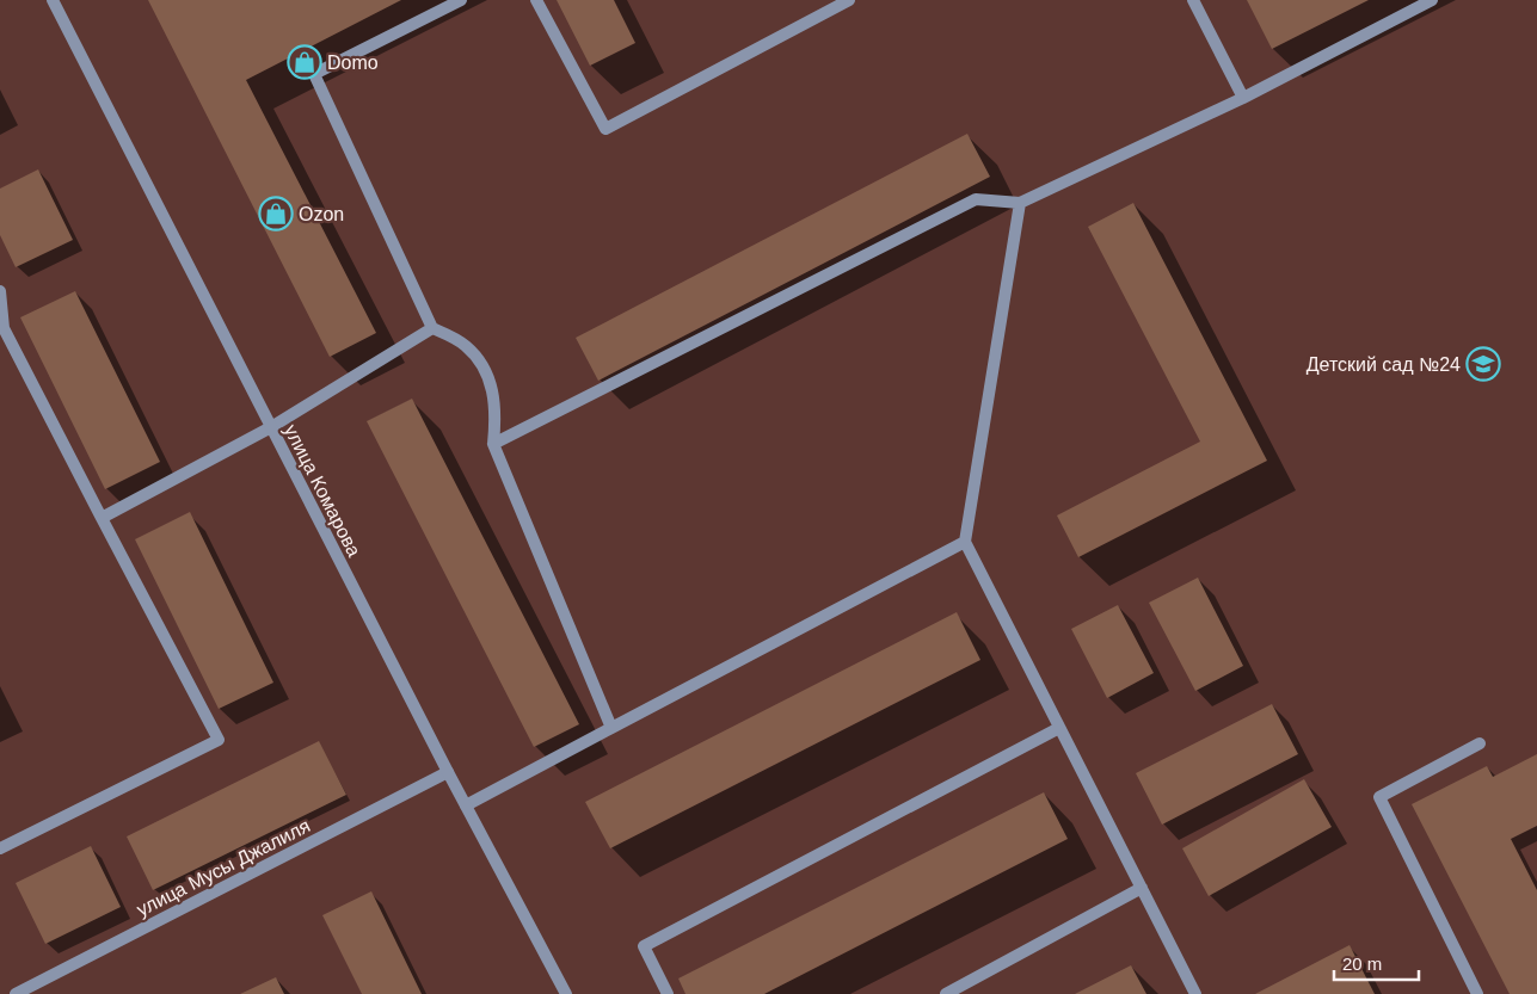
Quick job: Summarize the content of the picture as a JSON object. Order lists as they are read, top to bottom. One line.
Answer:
{"streets":{"street":["улица Комарова","улица Мусы Джалиля"]},"crossings":[["улица Комарова","улица Мусы Джалиля"]],"places":{"shop":["Domo","Ozon"],"school or university":["Детский сад №24"]},"scale_bar":"20 m"}
